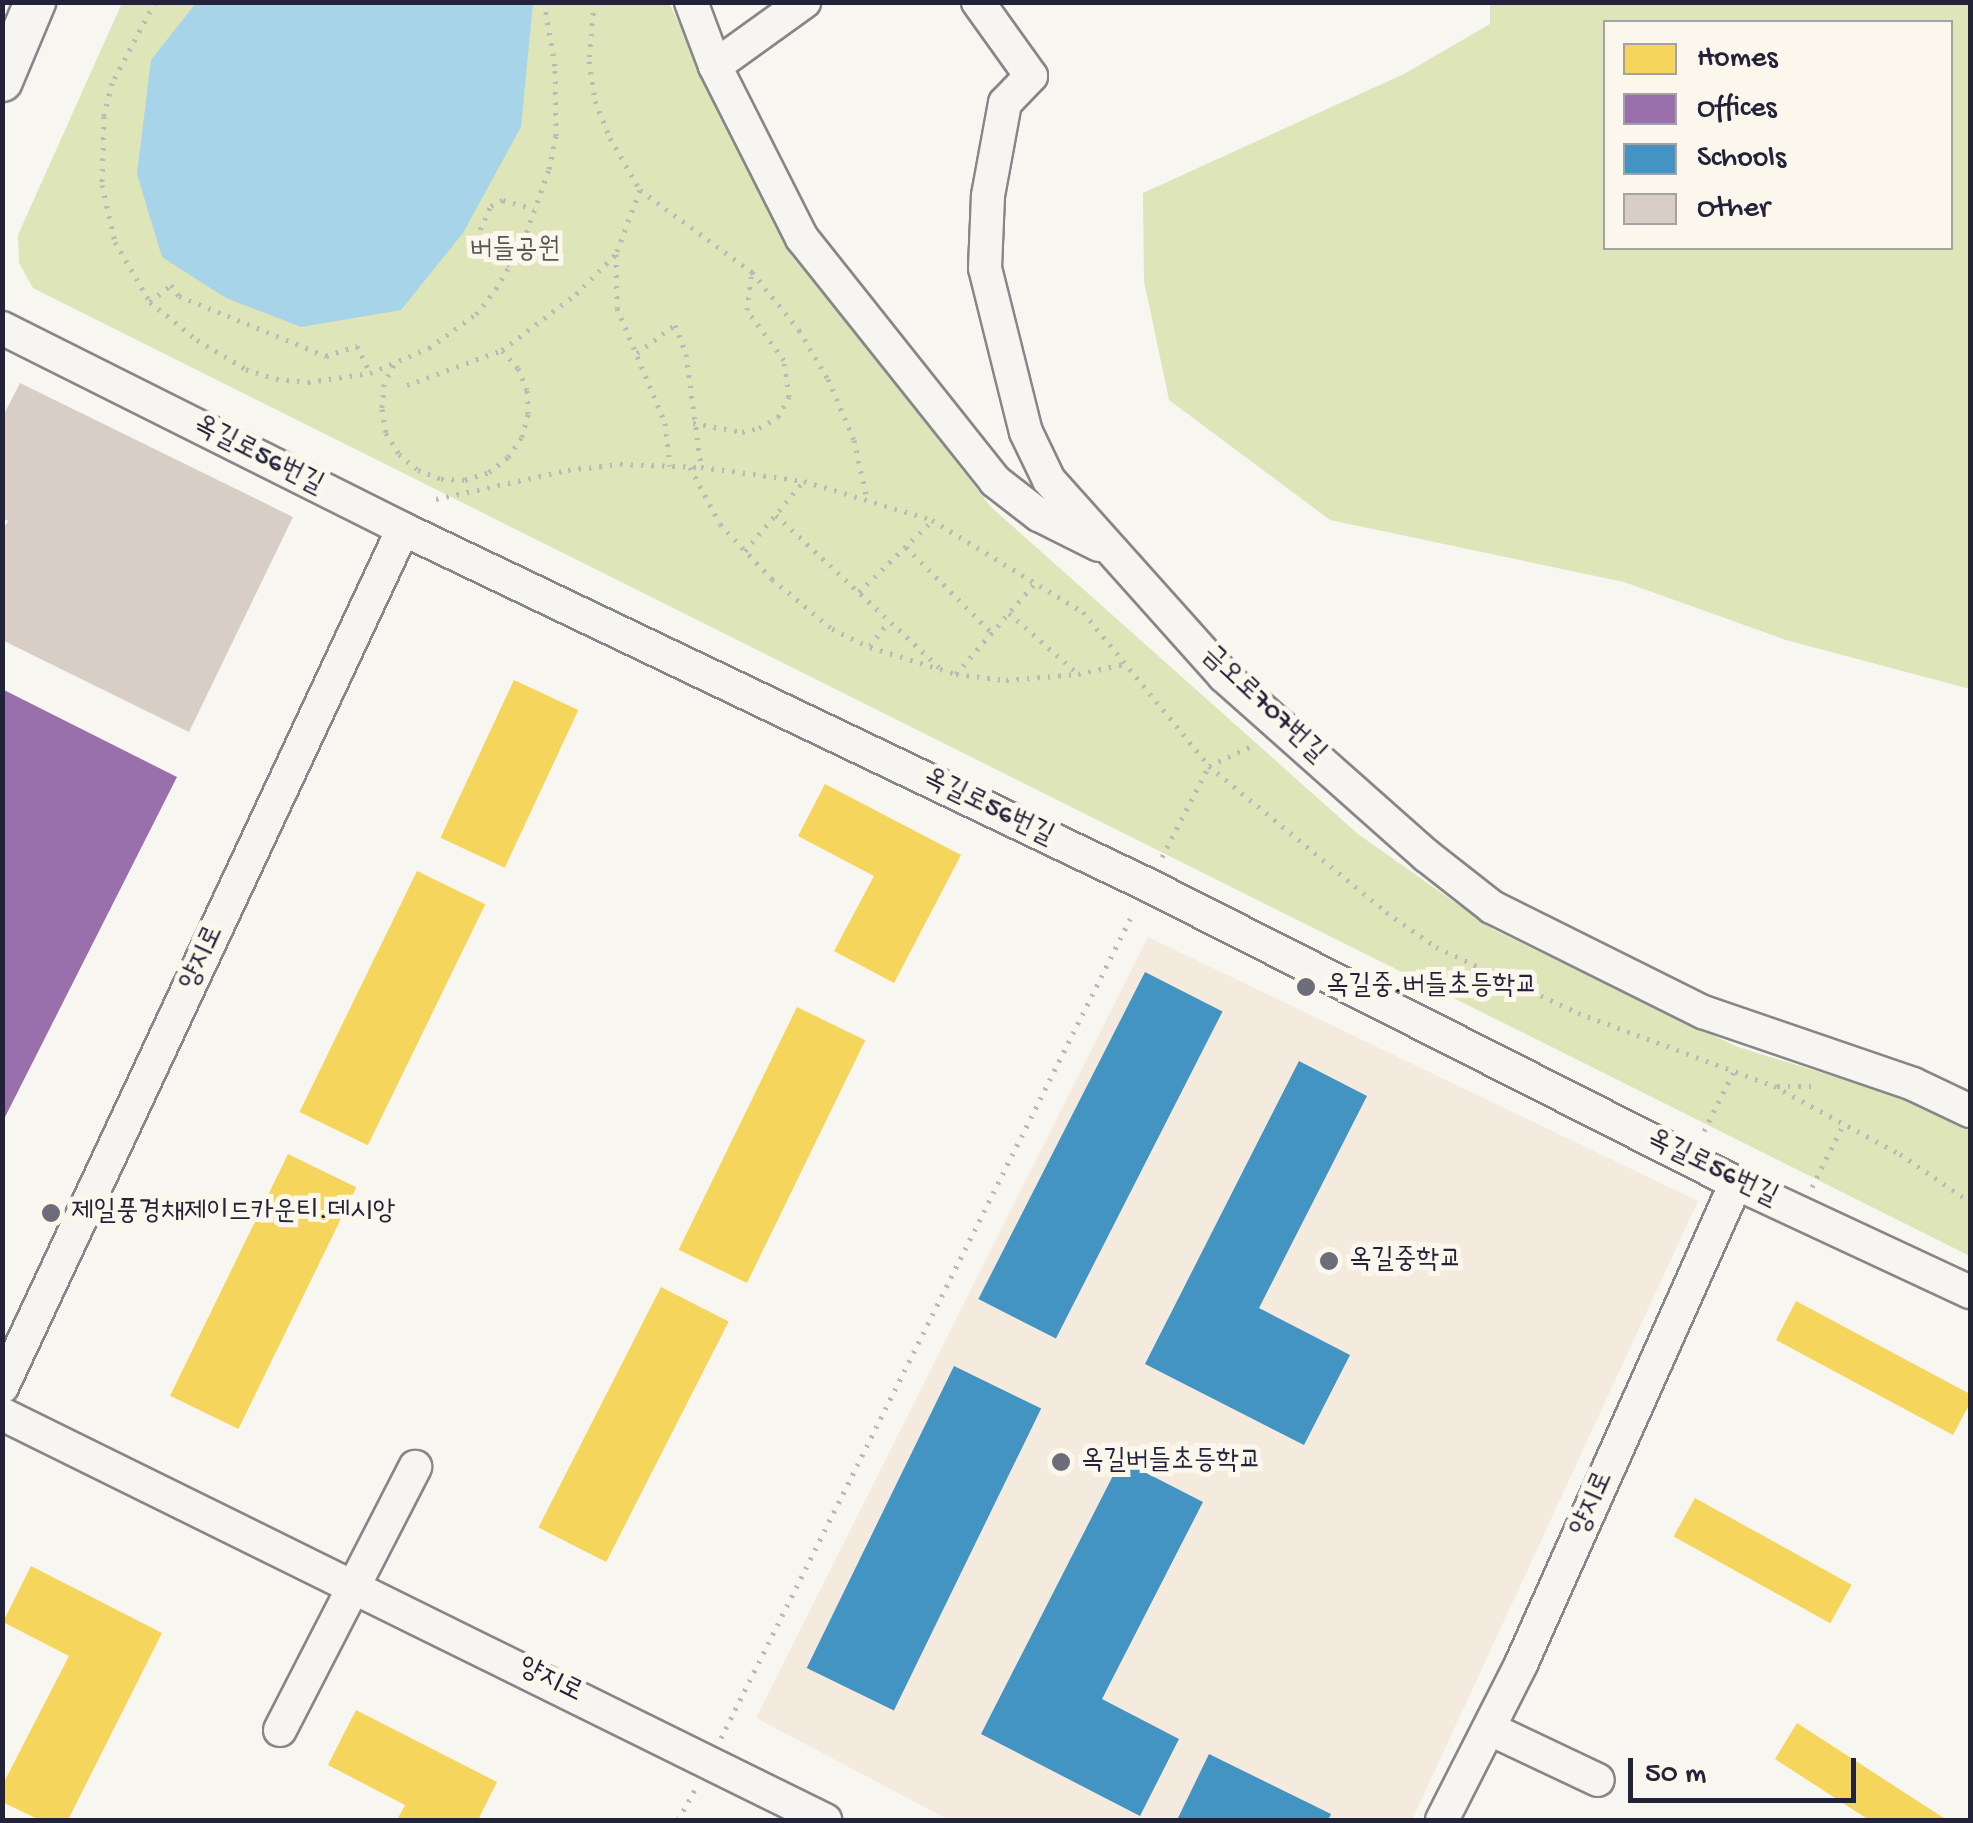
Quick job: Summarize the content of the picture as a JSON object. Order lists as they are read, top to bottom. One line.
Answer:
{"streets":{"street":["옥길로56번길","금오로707번길","양지로"]},"crossings":[["옥길로56번길","양지로"]],"parks":["버들공원"],"places":["옥길중.버들초등학교","제일풍경채제이드카운티.데시앙","옥길중학교","옥길버들초등학교"],"legend":["Homes","Offices","Schools","Other"],"scale_bar":"50 m"}
